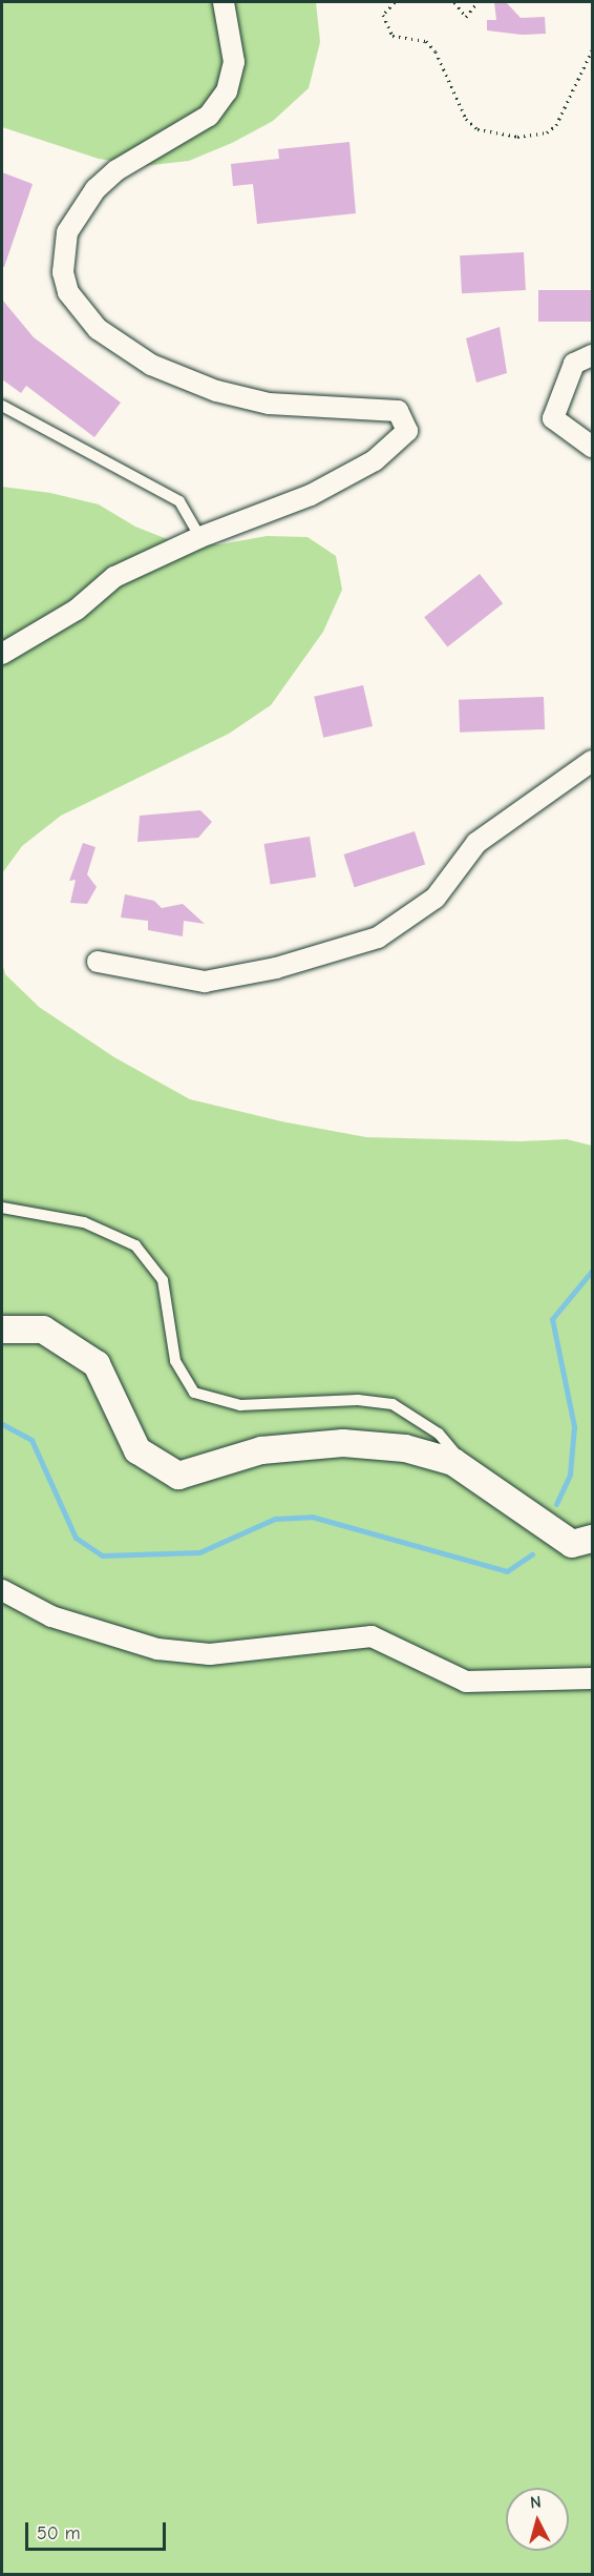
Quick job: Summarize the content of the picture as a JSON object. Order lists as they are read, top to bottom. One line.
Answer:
{"scale_bar":"50 m","north":"top"}
